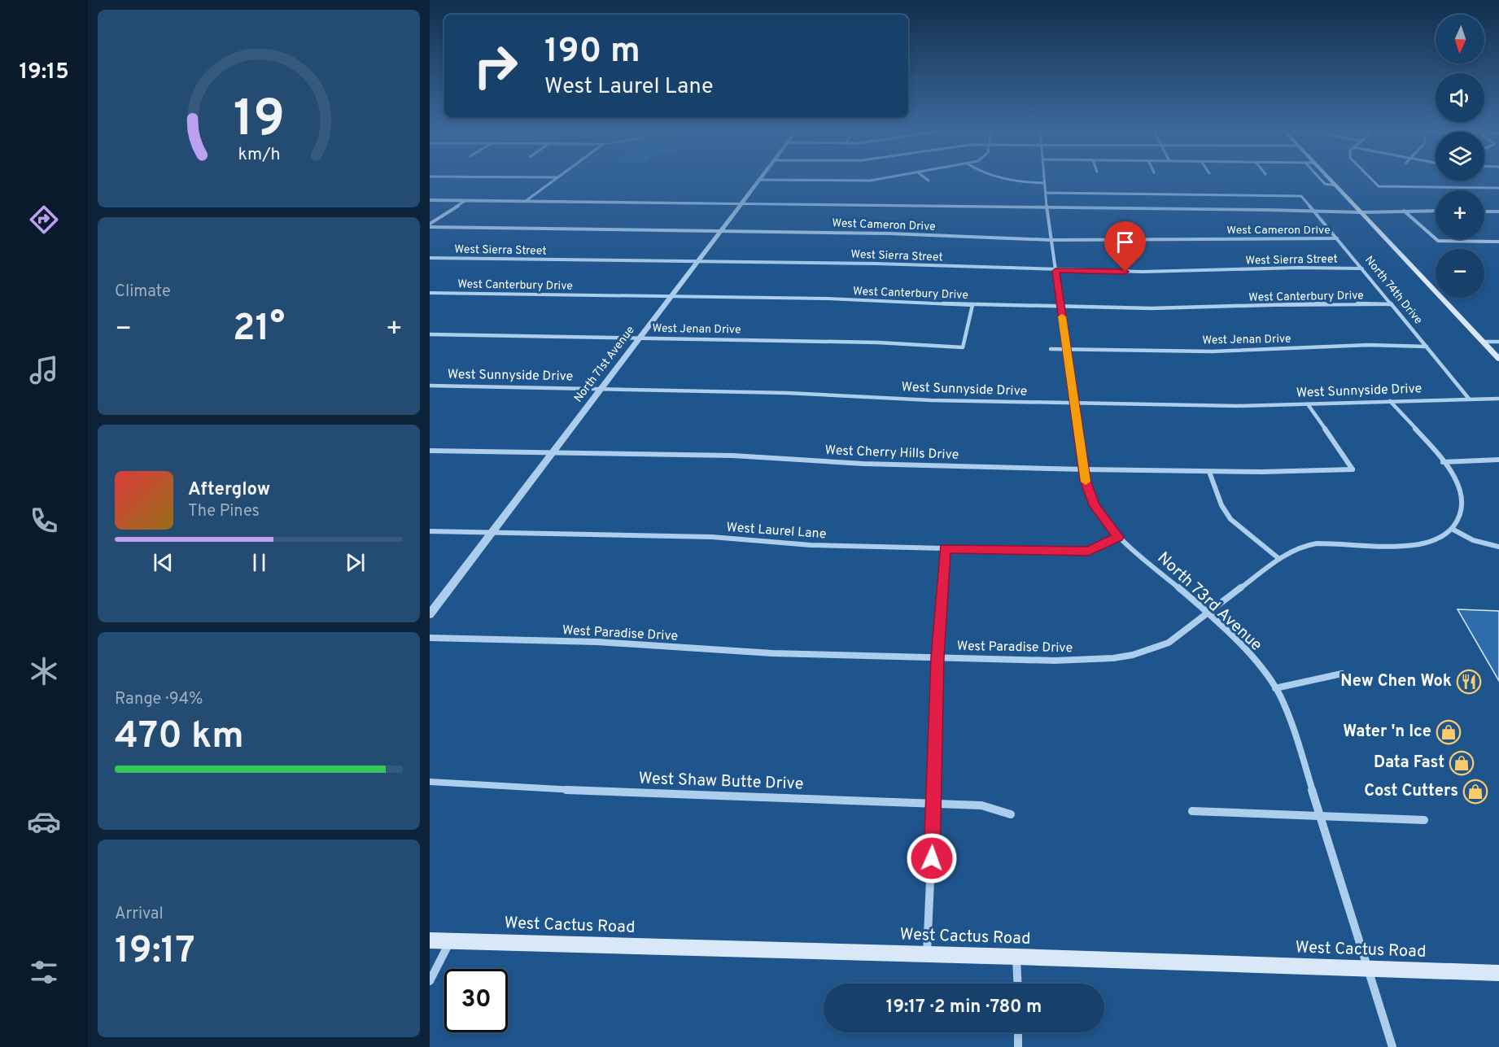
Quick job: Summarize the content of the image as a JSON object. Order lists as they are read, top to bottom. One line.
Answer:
{"streets":{"main road":["West Cactus Road"],"street":["West Cameron Drive","West Sierra Street","West Canterbury Drive","North 74th Drive","West Jenan Drive","North 71st Avenue","West Sunnyside Drive","West Cherry Hills Drive","West Laurel Lane","North 73rd Avenue","West Paradise Drive","West Shaw Butte Drive"]},"crossings":[["West Cameron Drive","North 74th Drive"],["West Cameron Drive","North 71st Avenue"],["West Cameron Drive","North 73rd Avenue"],["West Sierra Street","North 74th Drive"],["West Sierra Street","North 71st Avenue"],["West Sierra Street","North 73rd Avenue"],["West Canterbury Drive","North 74th Drive"],["West Canterbury Drive","West Jenan Drive"],["West Canterbury Drive","North 71st Avenue"],["West Canterbury Drive","North 73rd Avenue"],["North 74th Drive","West Jenan Drive"],["North 74th Drive","West Sunnyside Drive"],["North 74th Drive","North 73rd Avenue"],["West Jenan Drive","North 71st Avenue"],["West Jenan Drive","North 73rd Avenue"],["North 71st Avenue","West Sunnyside Drive"],["North 71st Avenue","West Cherry Hills Drive"],["North 71st Avenue","West Laurel Lane"],["West Sunnyside Drive","West Cherry Hills Drive"],["West Sunnyside Drive","North 73rd Avenue"],["West Cherry Hills Drive","North 73rd Avenue"],["West Laurel Lane","North 73rd Avenue"],["North 73rd Avenue","West Paradise Drive"],["North 73rd Avenue","West Cactus Road"]],"places":{"restaurant":["New Chen Wok"],"shop":["Water 'n Ice","Data Fast","Cost Cutters"]},"north":"bottom","page":{"tabs":"19:15","map_buttons":["+","−"],"turn":["190 m","West Laurel Lane"],"tile":["Climate",["Range · 94%","470 km"],["Arrival","19:17"]],"heat":["−","21°","+"],"song":["Afterglow","The Pines"],"limit":"30","trip":"19:17 · 2 min · 780 m","gauge":["19","km/h"]}}
